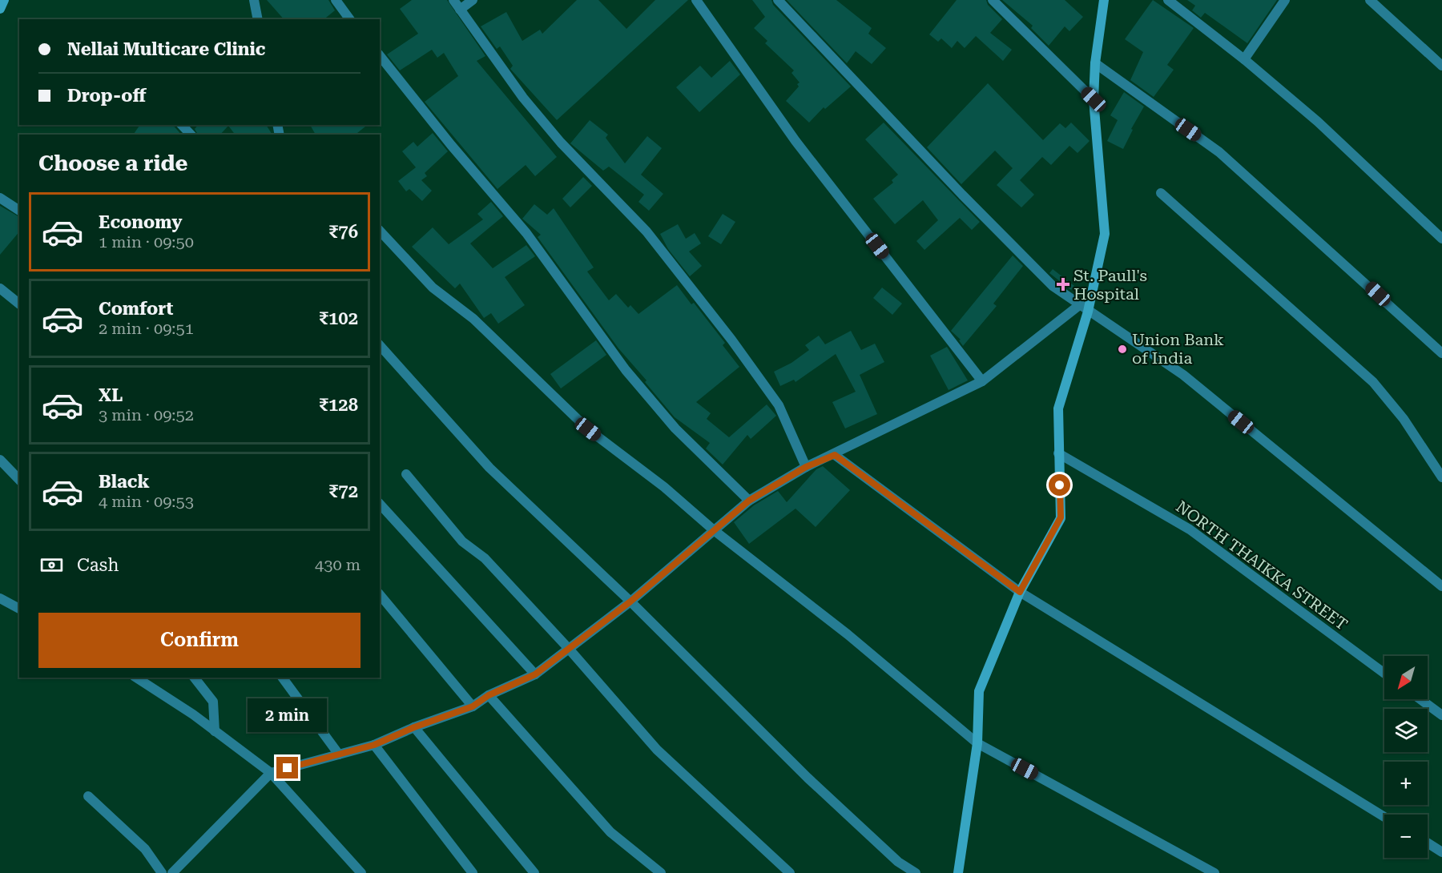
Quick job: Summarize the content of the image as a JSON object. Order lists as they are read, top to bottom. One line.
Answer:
{"streets":{"street":["NORTH THAIKKA STREET"]},"places":{"health":["St. Paull's Hospital"],"other":["Union Bank of India"]},"north":"bottom left","page":{"banner":["Nellai Multicare Clinic","Drop-off"],"heading":"Choose a ride","list":[{"name":"Economy","note":"1 min · 09:50","value":"₹76"},{"name":"Comfort","note":"2 min · 09:51","value":"₹102"},{"name":"XL","note":"3 min · 09:52","value":"₹128"},{"name":"Black","note":"4 min · 09:53","value":"₹72"}],"pay":["Cash","430 m"],"buttons":"Confirm","map_buttons":["+","−"],"bubble":"2 min"}}
